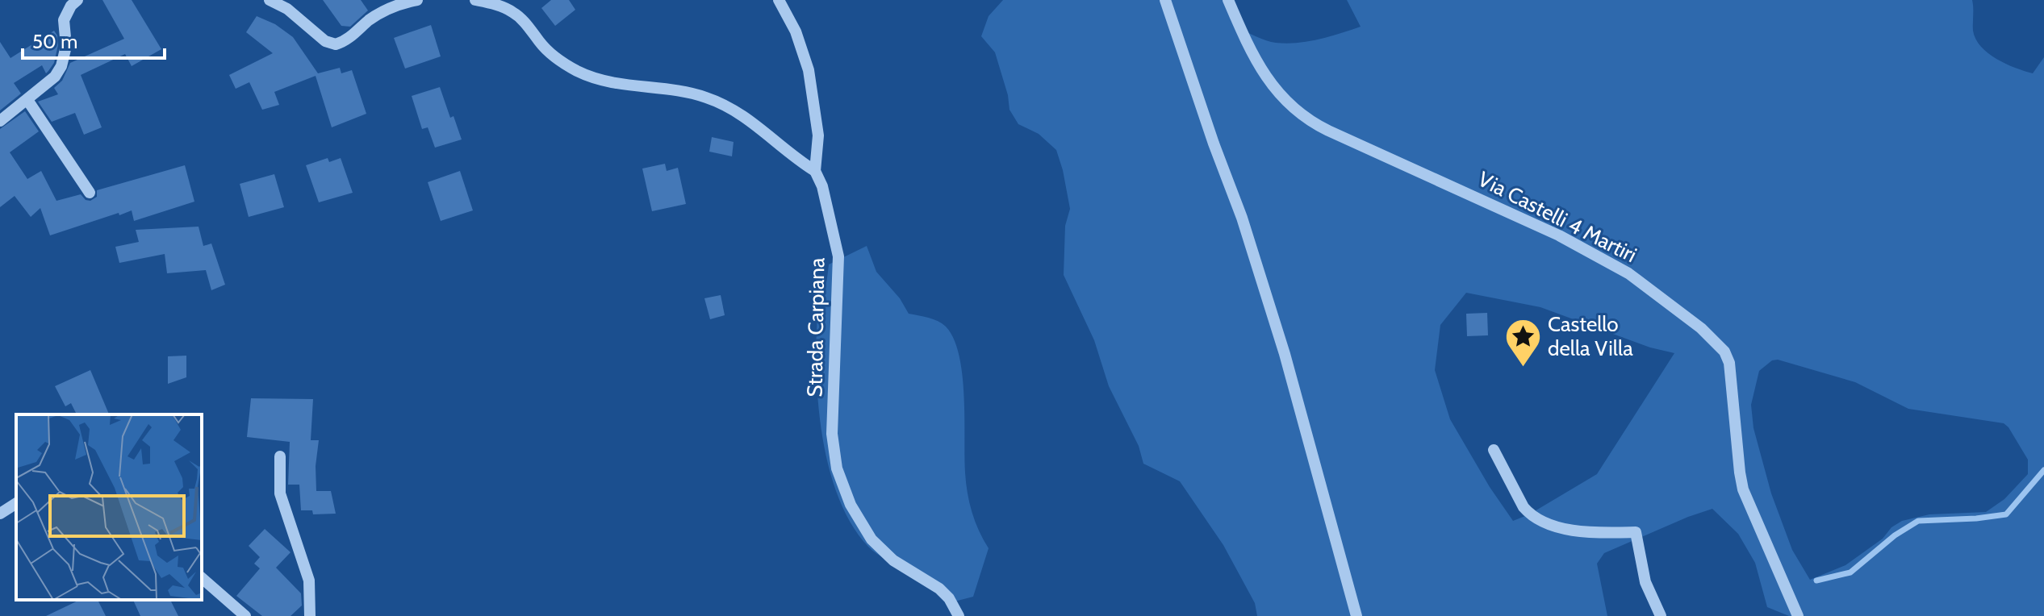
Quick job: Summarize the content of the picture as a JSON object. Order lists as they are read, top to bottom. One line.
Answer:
{"streets":{"street":["Via Castelli 4 Martiri","Strada Carpiana"]},"places":{"place":["Castello della Villa"]},"scale_bar":"50 m"}
